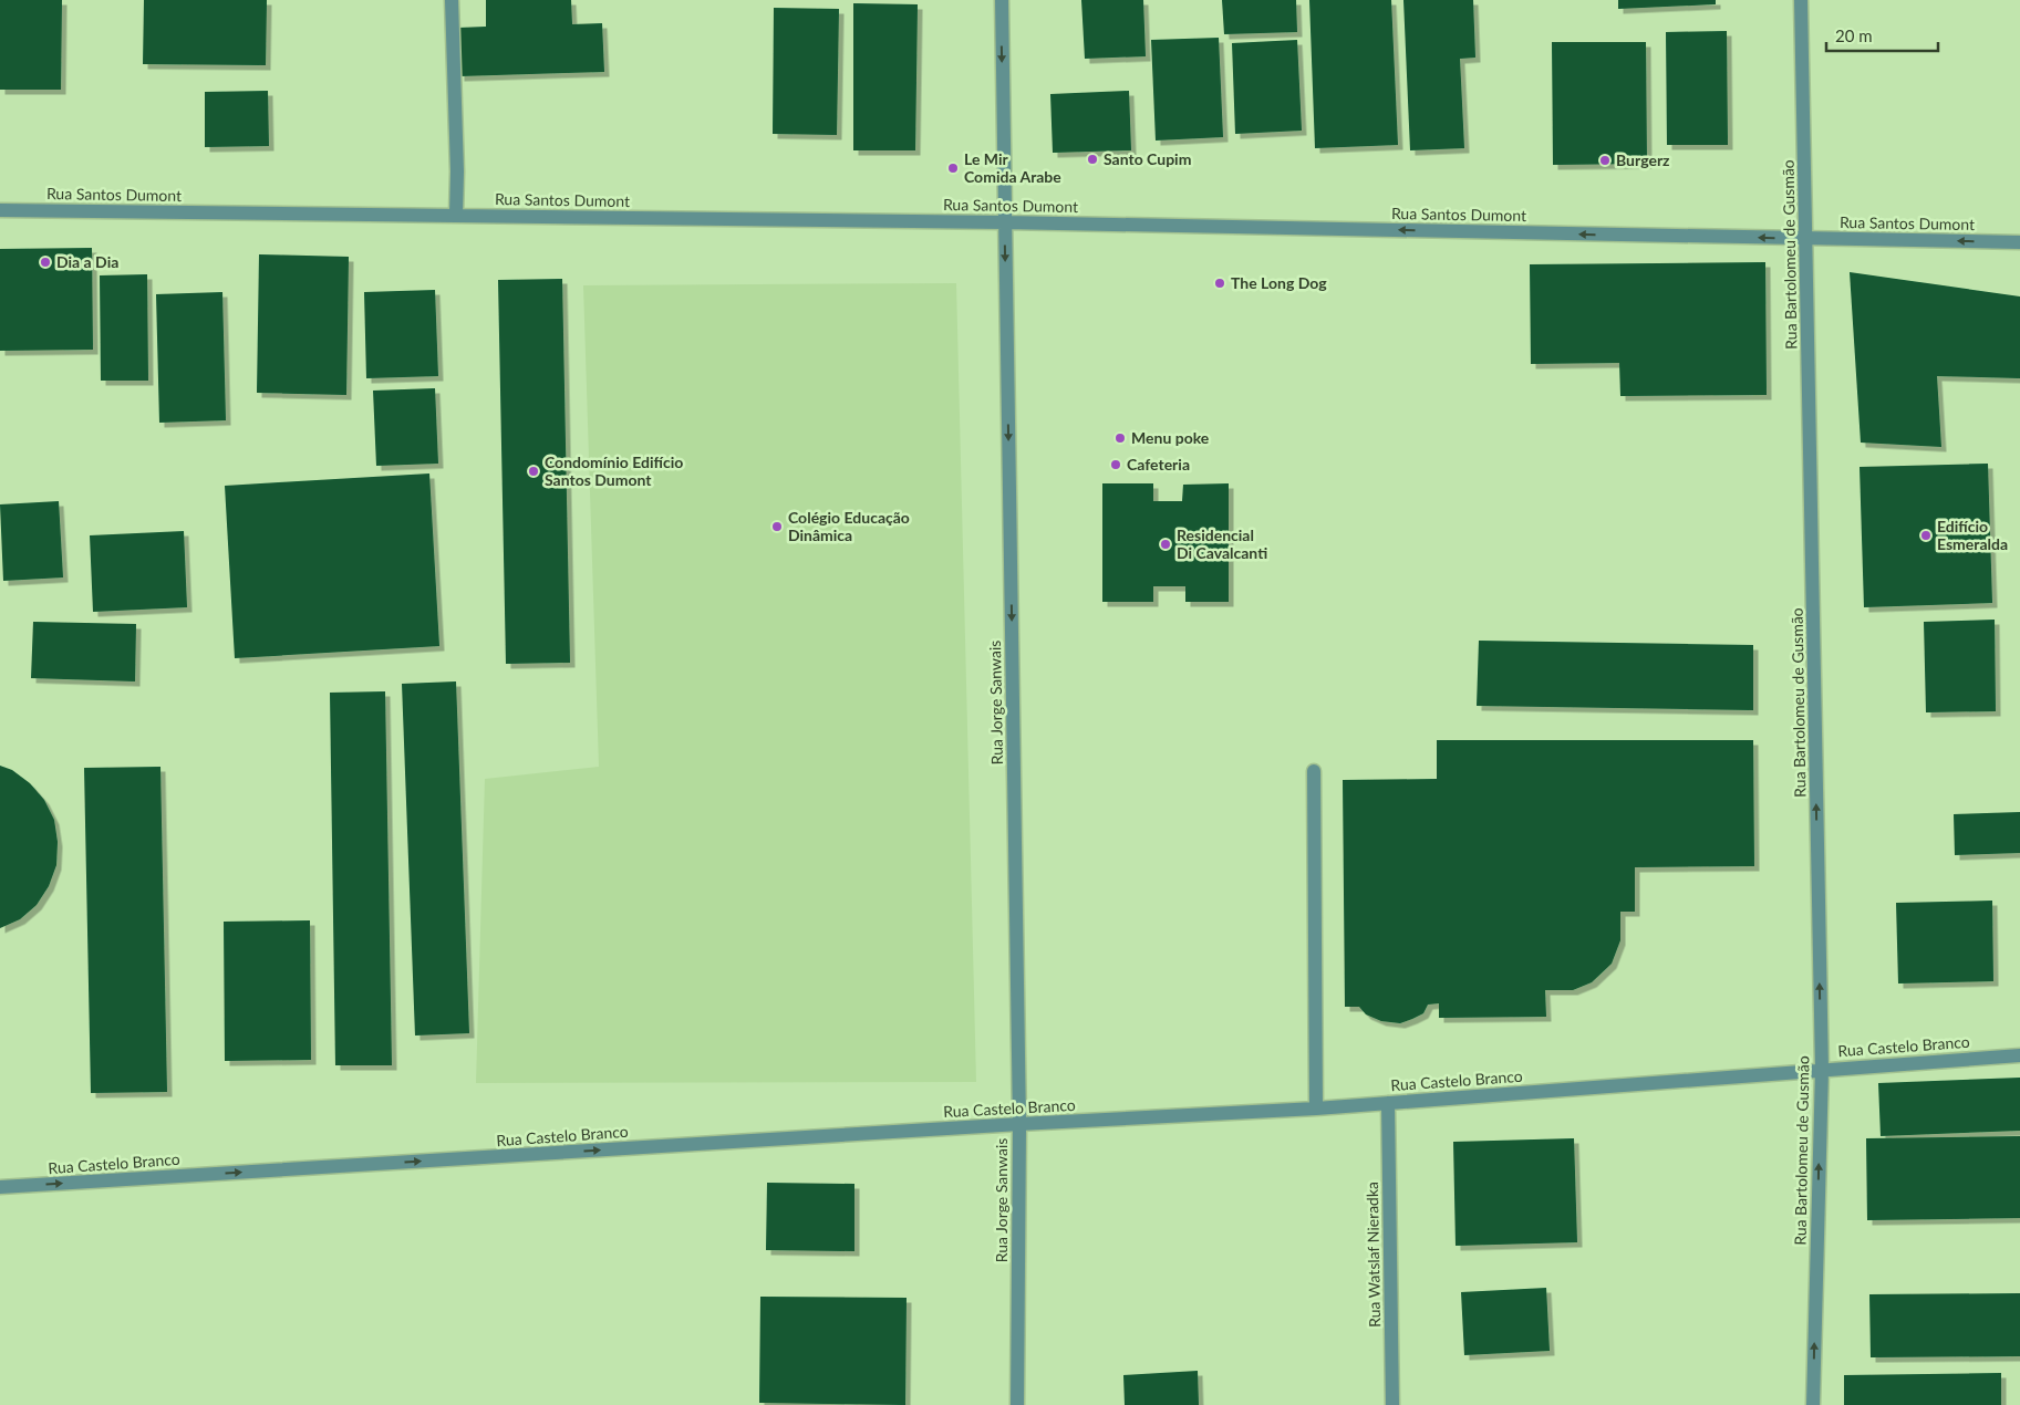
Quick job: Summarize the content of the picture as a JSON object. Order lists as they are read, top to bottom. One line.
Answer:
{"streets":{"street":["Rua Santos Dumont","Rua Bartolomeu de Gusmão","Rua Jorge Sanwais","Rua Castelo Branco","Rua Watslaf Nieradka"]},"crossings":[["Rua Santos Dumont","Rua Bartolomeu de Gusmão"],["Rua Santos Dumont","Rua Jorge Sanwais"],["Rua Bartolomeu de Gusmão","Rua Castelo Branco"],["Rua Jorge Sanwais","Rua Castelo Branco"],["Rua Castelo Branco","Rua Watslaf Nieradka"]],"one_way":["Rua Santos Dumont","Rua Bartolomeu de Gusmão","Rua Jorge Sanwais","Rua Castelo Branco"],"places":["Santo Cupim","Burgerz","Le Mir Comida Arabe","Dia a Dia","The Long Dog","Menu poke","Cafeteria","Condomínio Edifício Santos Dumont","Colégio Educação Dinâmica","Edifício Esmeralda","Residencial Di Cavalcanti"],"scale_bar":"20 m"}
